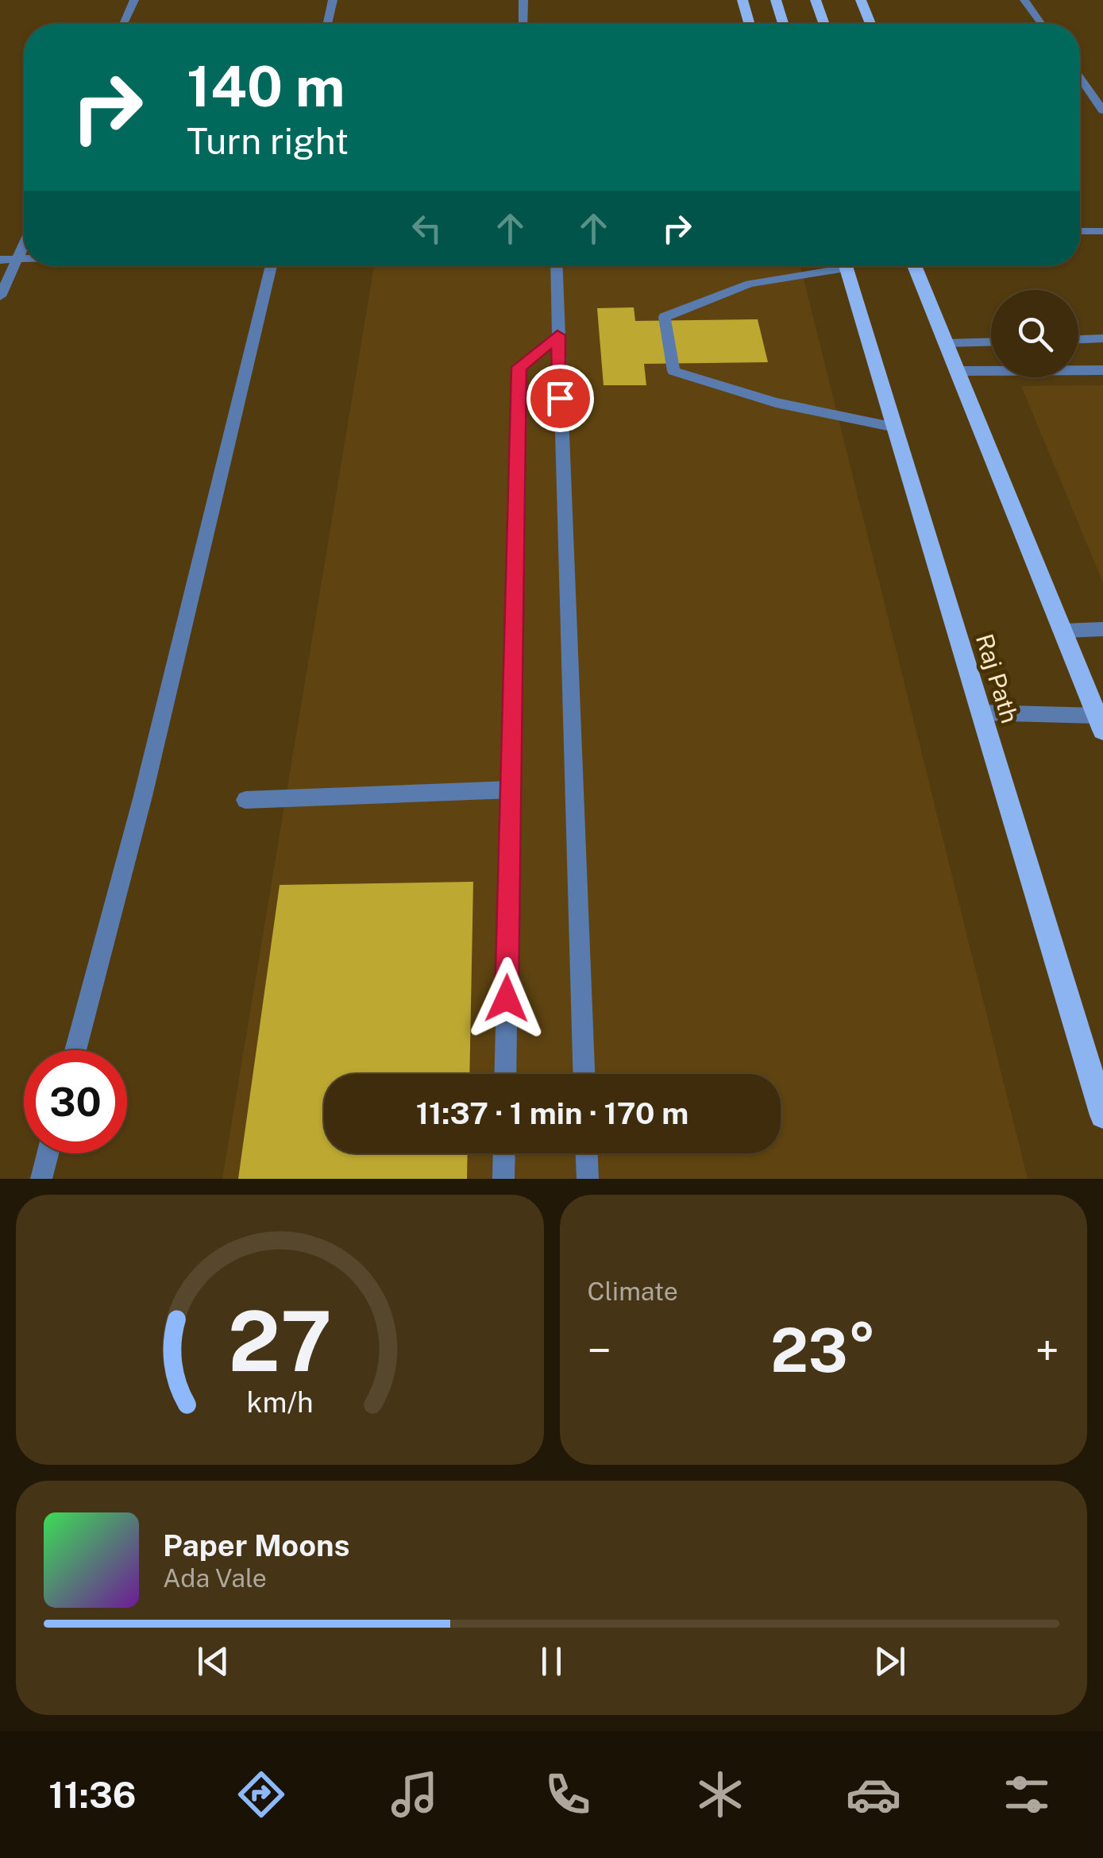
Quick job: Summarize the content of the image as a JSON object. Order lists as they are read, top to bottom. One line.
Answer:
{"streets":{"main road":["Raj Path"]},"page":{"turn":["140 m","Turn right"],"limit":"30","trip":"11:37 · 1 min · 170 m","tile":"Climate","heat":["−","23°","+"],"song":["Paper Moons","Ada Vale"],"tabs":"11:36","gauge":["27","km/h"]}}
